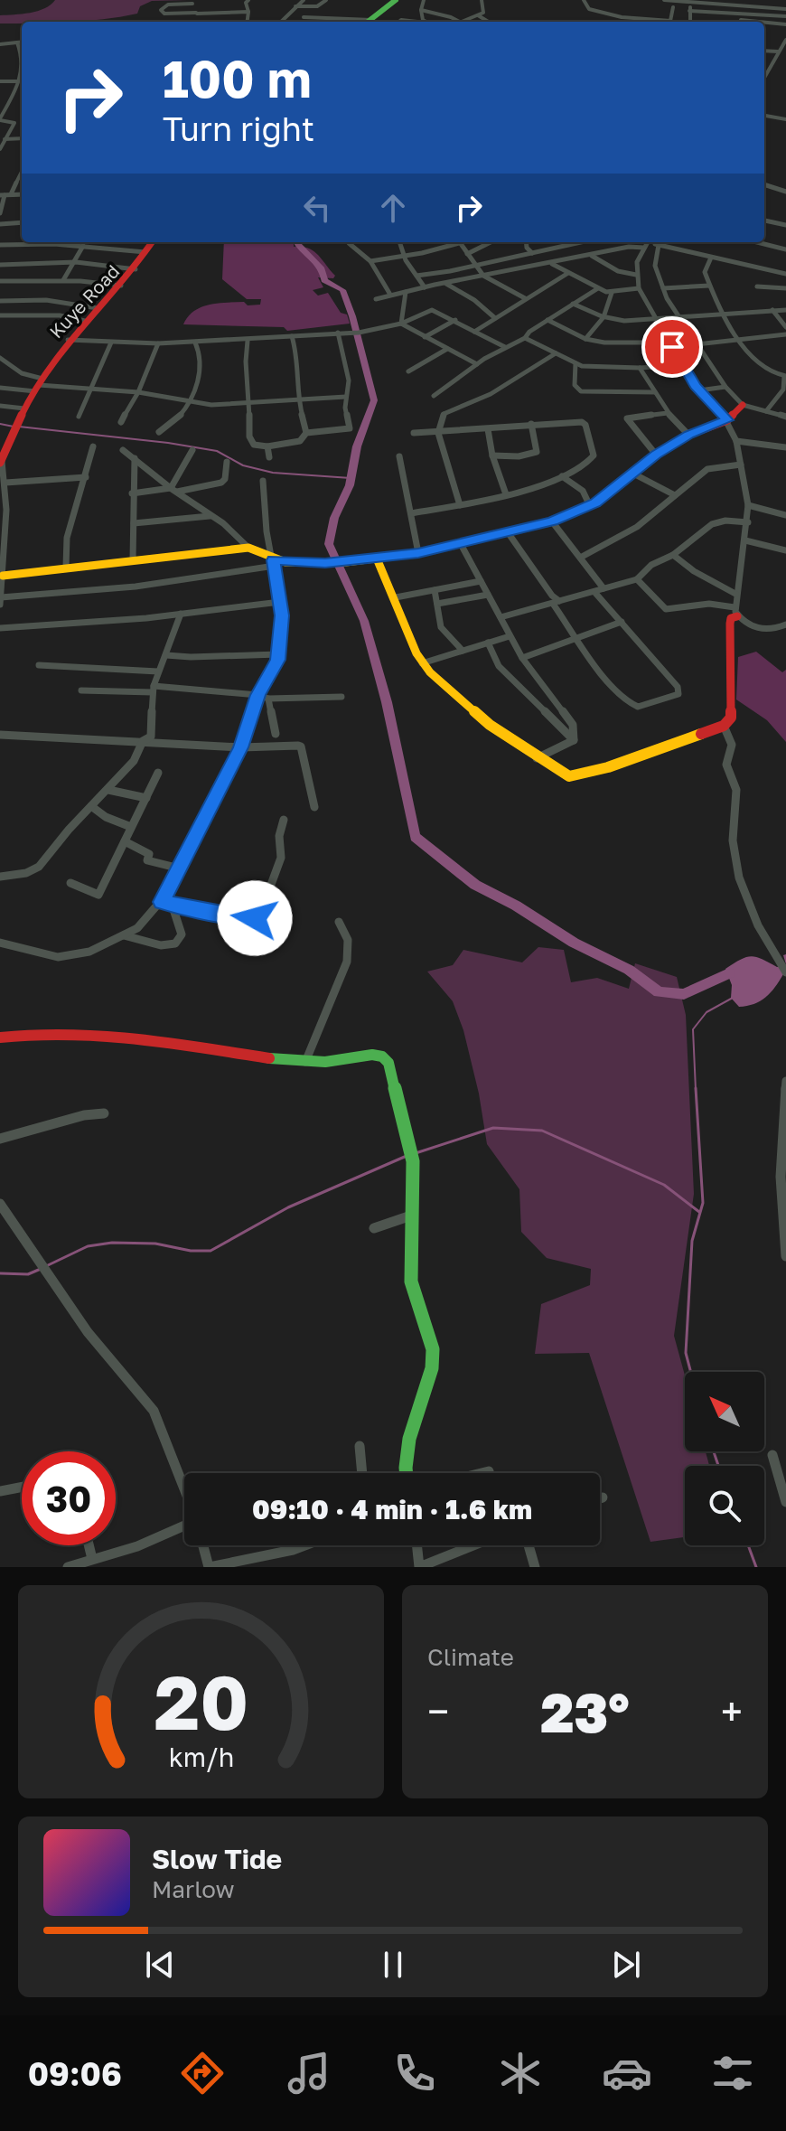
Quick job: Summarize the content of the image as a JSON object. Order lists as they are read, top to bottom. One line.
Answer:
{"streets":{"street":["Kuye Road"]},"north":"top left","page":{"turn":["100 m","Turn right"],"limit":"30","trip":"09:10 · 4 min · 1.6 km","tile":"Climate","heat":["−","23°","+"],"song":["Slow Tide","Marlow"],"tabs":"09:06","gauge":["20","km/h"]}}
